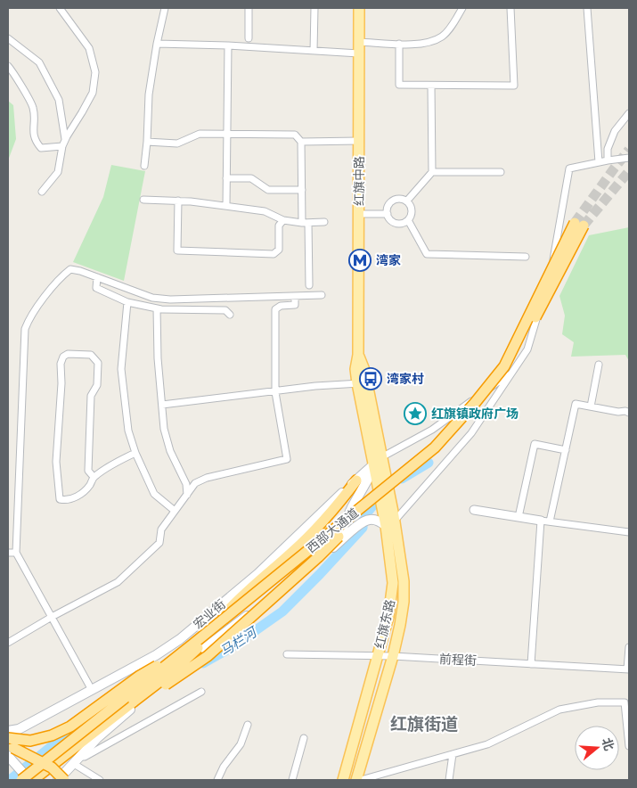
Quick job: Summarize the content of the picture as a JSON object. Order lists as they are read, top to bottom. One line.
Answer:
{"streets":{"highway":["西部大通道"],"main road":["红旗中路","宏业街","红旗东路"],"street":["前程街"]},"crossings":[["红旗中路","宏业街"],["红旗中路","红旗东路"],["宏业街","红旗东路"],["红旗东路","前程街"]],"districts":["红旗街道"],"water":["马栏河"],"places":{"metro station":["湾家"],"bus stop":["湾家村"],"place":["红旗镇政府广场"]},"north":"right"}
